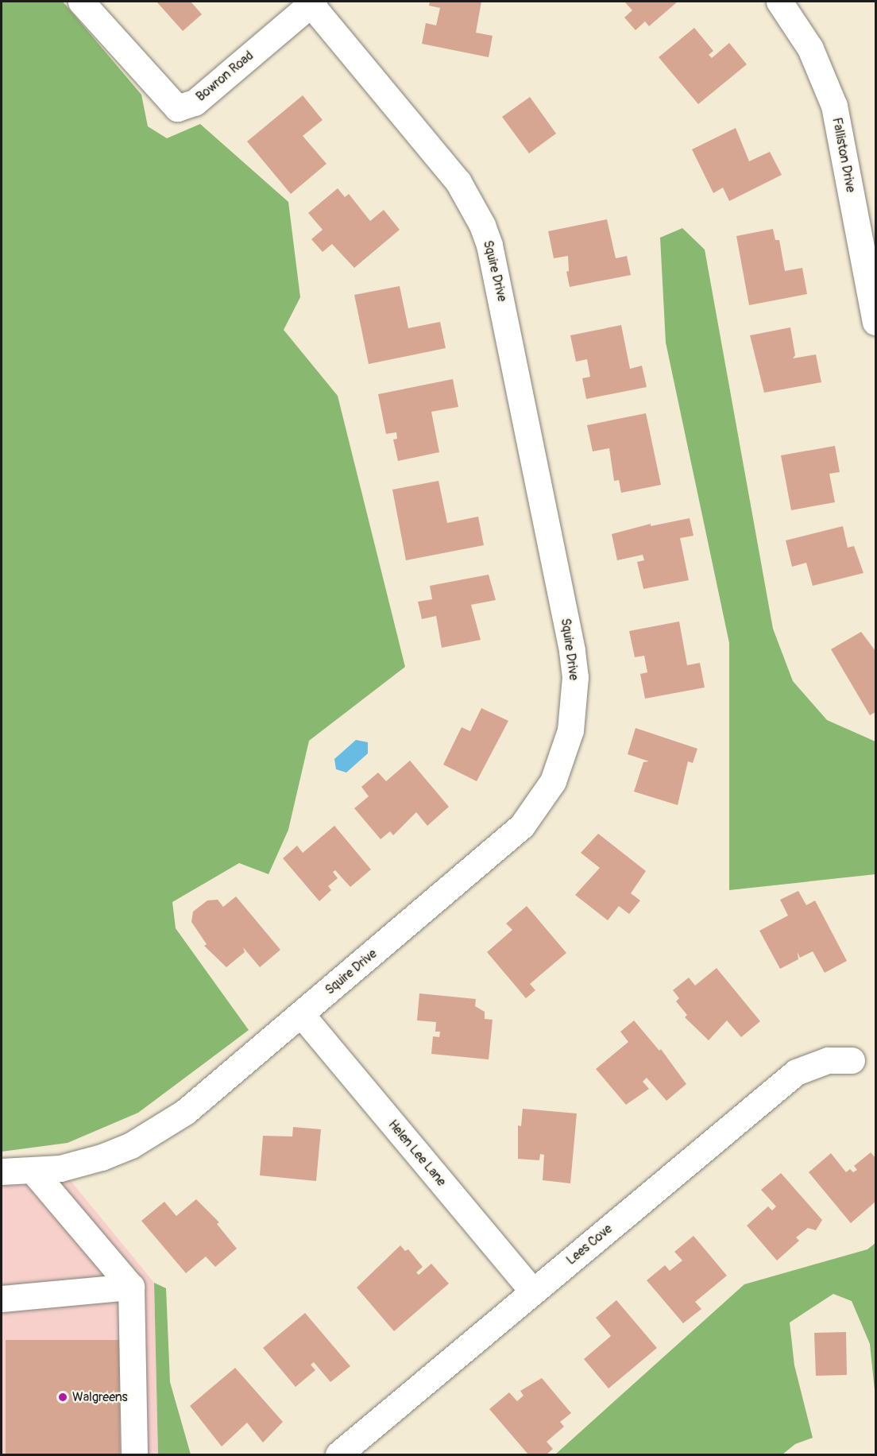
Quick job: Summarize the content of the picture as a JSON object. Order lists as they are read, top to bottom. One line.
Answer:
{"streets":{"street":["Bowron Road","Falliston Drive","Squire Drive","Helen Lee Lane","Lees Cove"]},"crossings":[["Bowron Road","Squire Drive"],["Squire Drive","Helen Lee Lane"],["Helen Lee Lane","Lees Cove"]],"places":["Walgreens"]}
